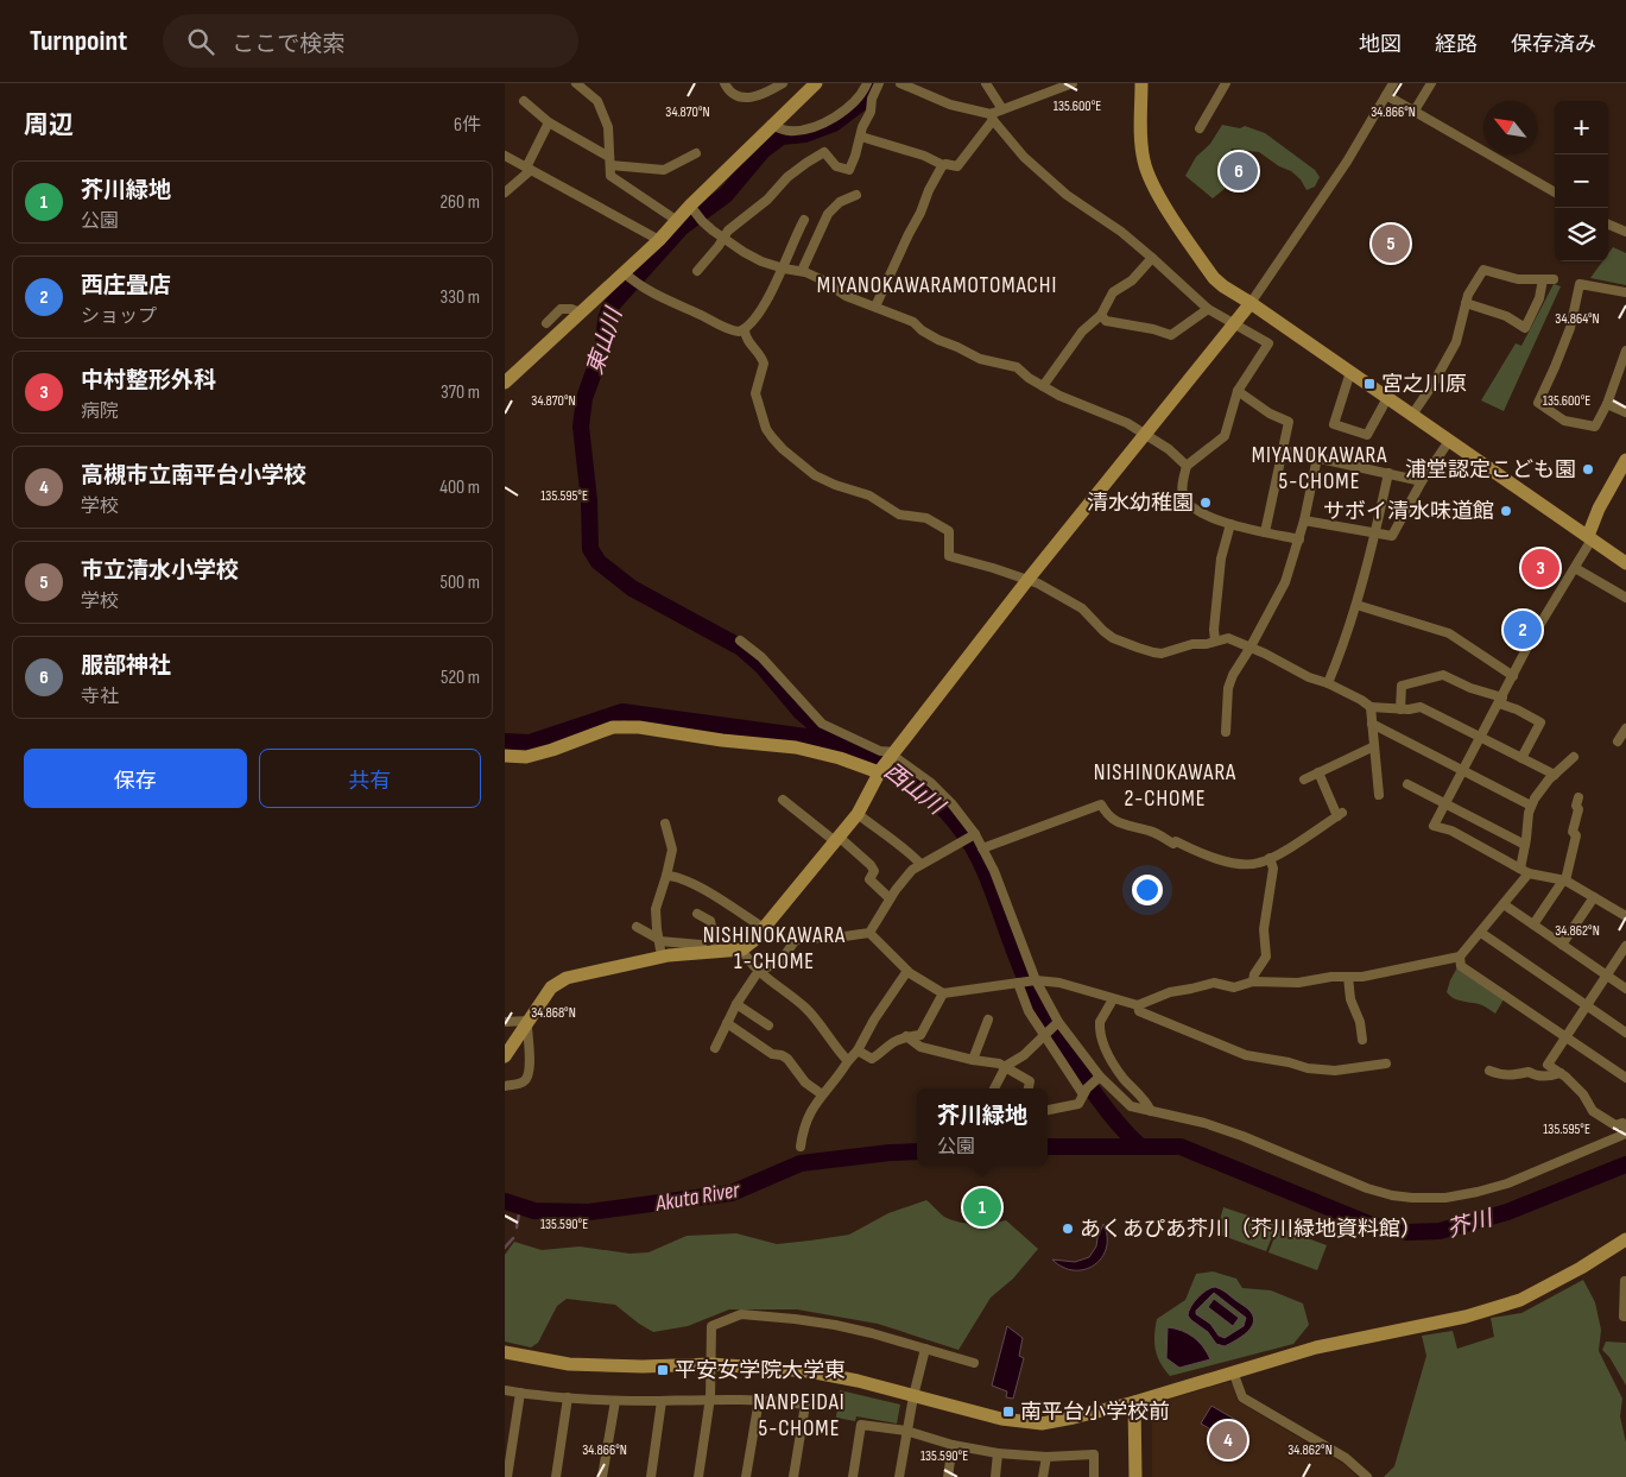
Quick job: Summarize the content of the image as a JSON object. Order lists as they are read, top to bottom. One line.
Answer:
{"districts":["MIYANOKAWARAMOTOMACHI","MIYANOKAWARA 5-CHOME","NISHINOKAWARA 2-CHOME","NISHINOKAWARA 1-CHOME","NANPEIDAI 5-CHOME"],"water":["東山川","西山川","Akuta River","芥川"],"places":{"transit":["宮之川原","平安女学院大学東","南平台小学校前"],"other":["浦堂認定こども園","清水幼稚園","サボイ清水味道館","あくあぴあ芥川（芥川緑地資料館）"]},"north":"top left","page":{"header":"Turnpoint","search":"ここで検索","nav":["地図","経路","保存済み"],"heading":["周辺","6件"],"map_buttons":["+","−"],"pins":["6","5","3","2","1","4"],"list":[{"mark":"1","name":"芥川緑地","note":"公園","value":"260 m"},{"mark":"2","name":"西庄畳店","note":"ショップ","value":"330 m"},{"mark":"3","name":"中村整形外科","note":"病院","value":"370 m"},{"mark":"4","name":"高槻市立南平台小学校","note":"学校","value":"400 m"},{"mark":"5","name":"市立清水小学校","note":"学校","value":"500 m"},{"mark":"6","name":"服部神社","note":"寺社","value":"520 m"}],"buttons":["保存","共有"],"popup":["芥川緑地","公園"]},"coordinates":["135.600°E","34.870°N","34.866°N","34.864°N","135.595°E","34.862°N","34.868°N","135.590°E"]}
